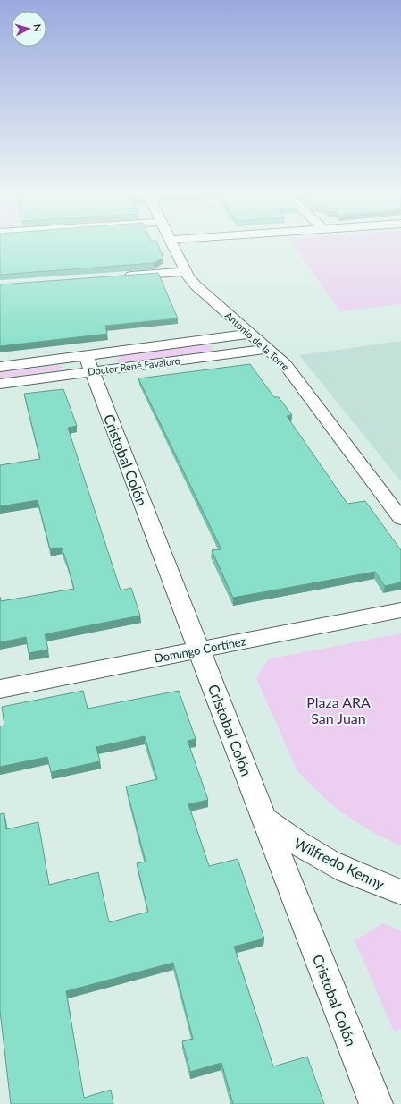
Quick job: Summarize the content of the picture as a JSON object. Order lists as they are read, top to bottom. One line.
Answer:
{"streets":{"street":["Antonio de la Torre","Doctor René Favaloro","Cristobal Colón","Domingo Cortínez","Wilfredo Kenny"]},"crossings":[["Antonio de la Torre","Doctor René Favaloro"],["Doctor René Favaloro","Cristobal Colón"],["Cristobal Colón","Domingo Cortínez"],["Cristobal Colón","Wilfredo Kenny"]],"parks":["Plaza ARA San Juan"],"north":"right"}
